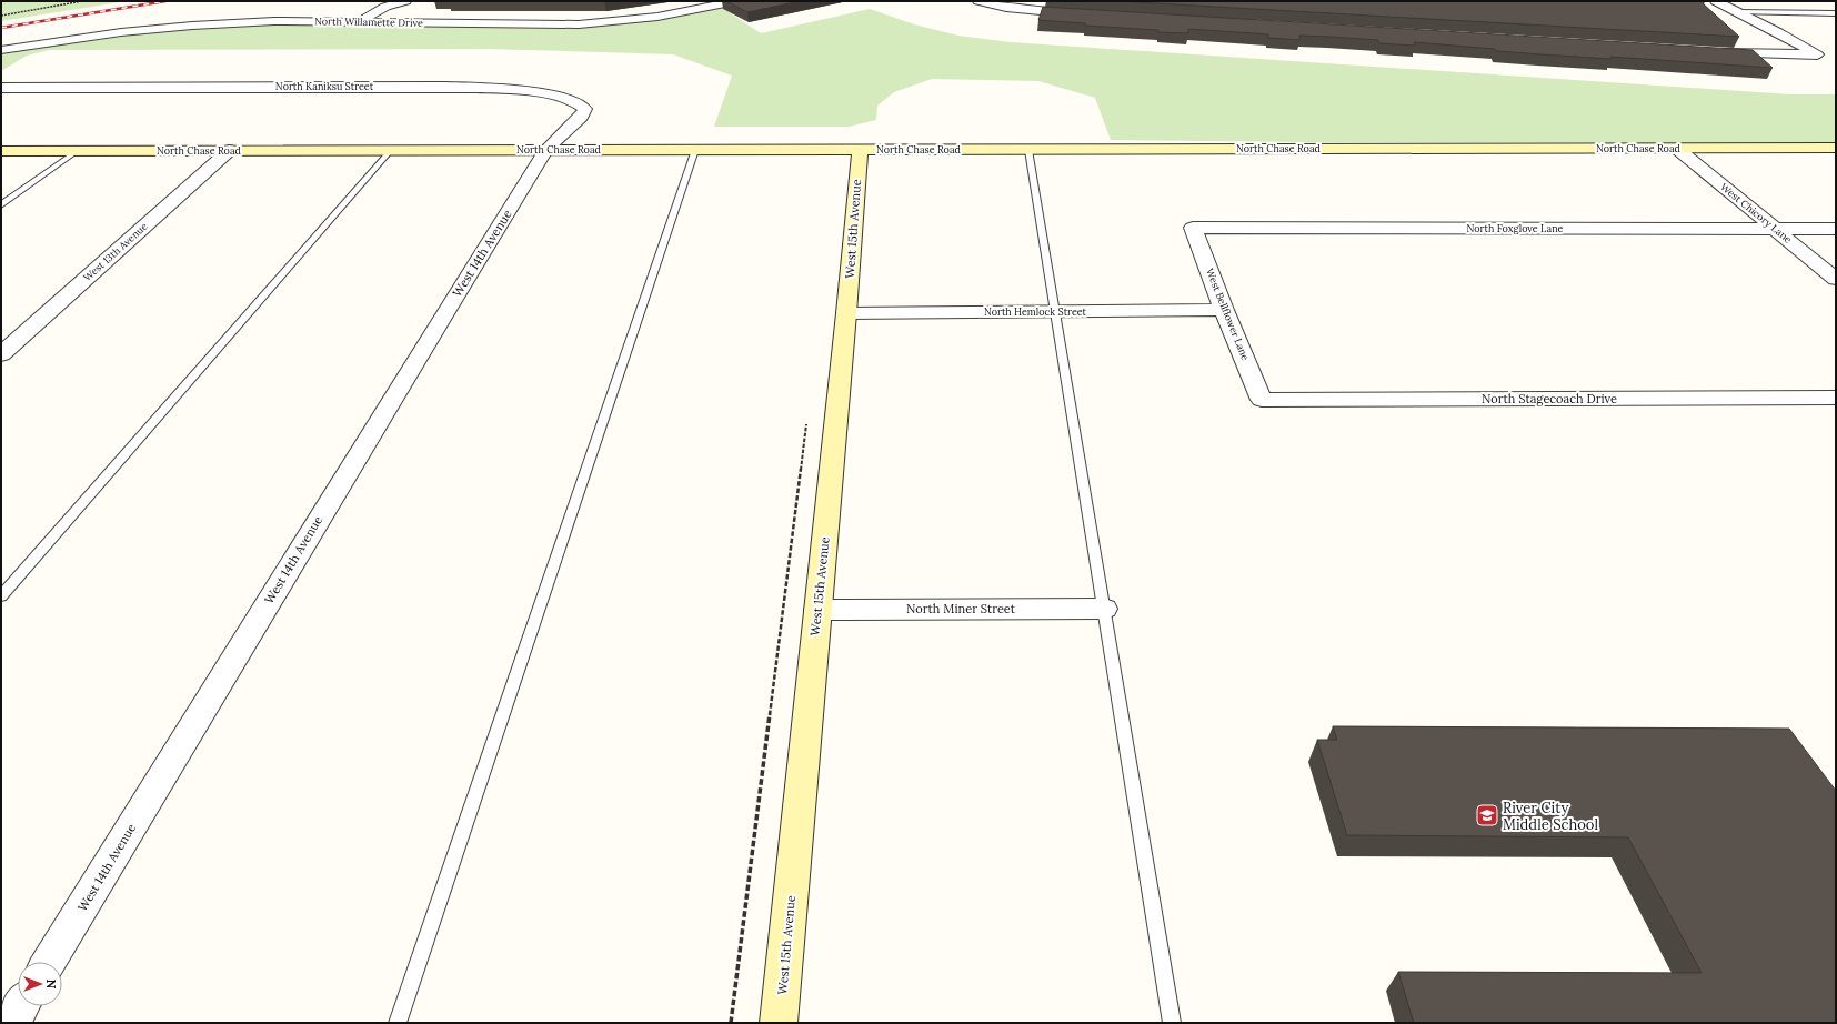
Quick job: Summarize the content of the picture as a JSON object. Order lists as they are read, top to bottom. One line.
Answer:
{"streets":{"street":["North Willamette Drive","North Kaniksu Street","North Chase Road","West Chicory Lane","West 15th Avenue","North Foxglove Lane","West 13th Avenue","West 14th Avenue","North Hemlock Street","West Bellflower Lane","North Stagecoach Drive","North Miner Street"]},"crossings":[["North Kaniksu Street","North Chase Road"],["North Kaniksu Street","West 14th Avenue"],["North Chase Road","West Chicory Lane"],["North Chase Road","West 15th Avenue"],["North Chase Road","West 13th Avenue"],["North Chase Road","West 14th Avenue"],["West Chicory Lane","North Foxglove Lane"],["West 15th Avenue","North Hemlock Street"],["West 15th Avenue","North Miner Street"],["North Foxglove Lane","West Bellflower Lane"],["North Hemlock Street","West Bellflower Lane"],["West Bellflower Lane","North Stagecoach Drive"]],"places":{"school or university":["River City Middle School"]},"north":"right"}
